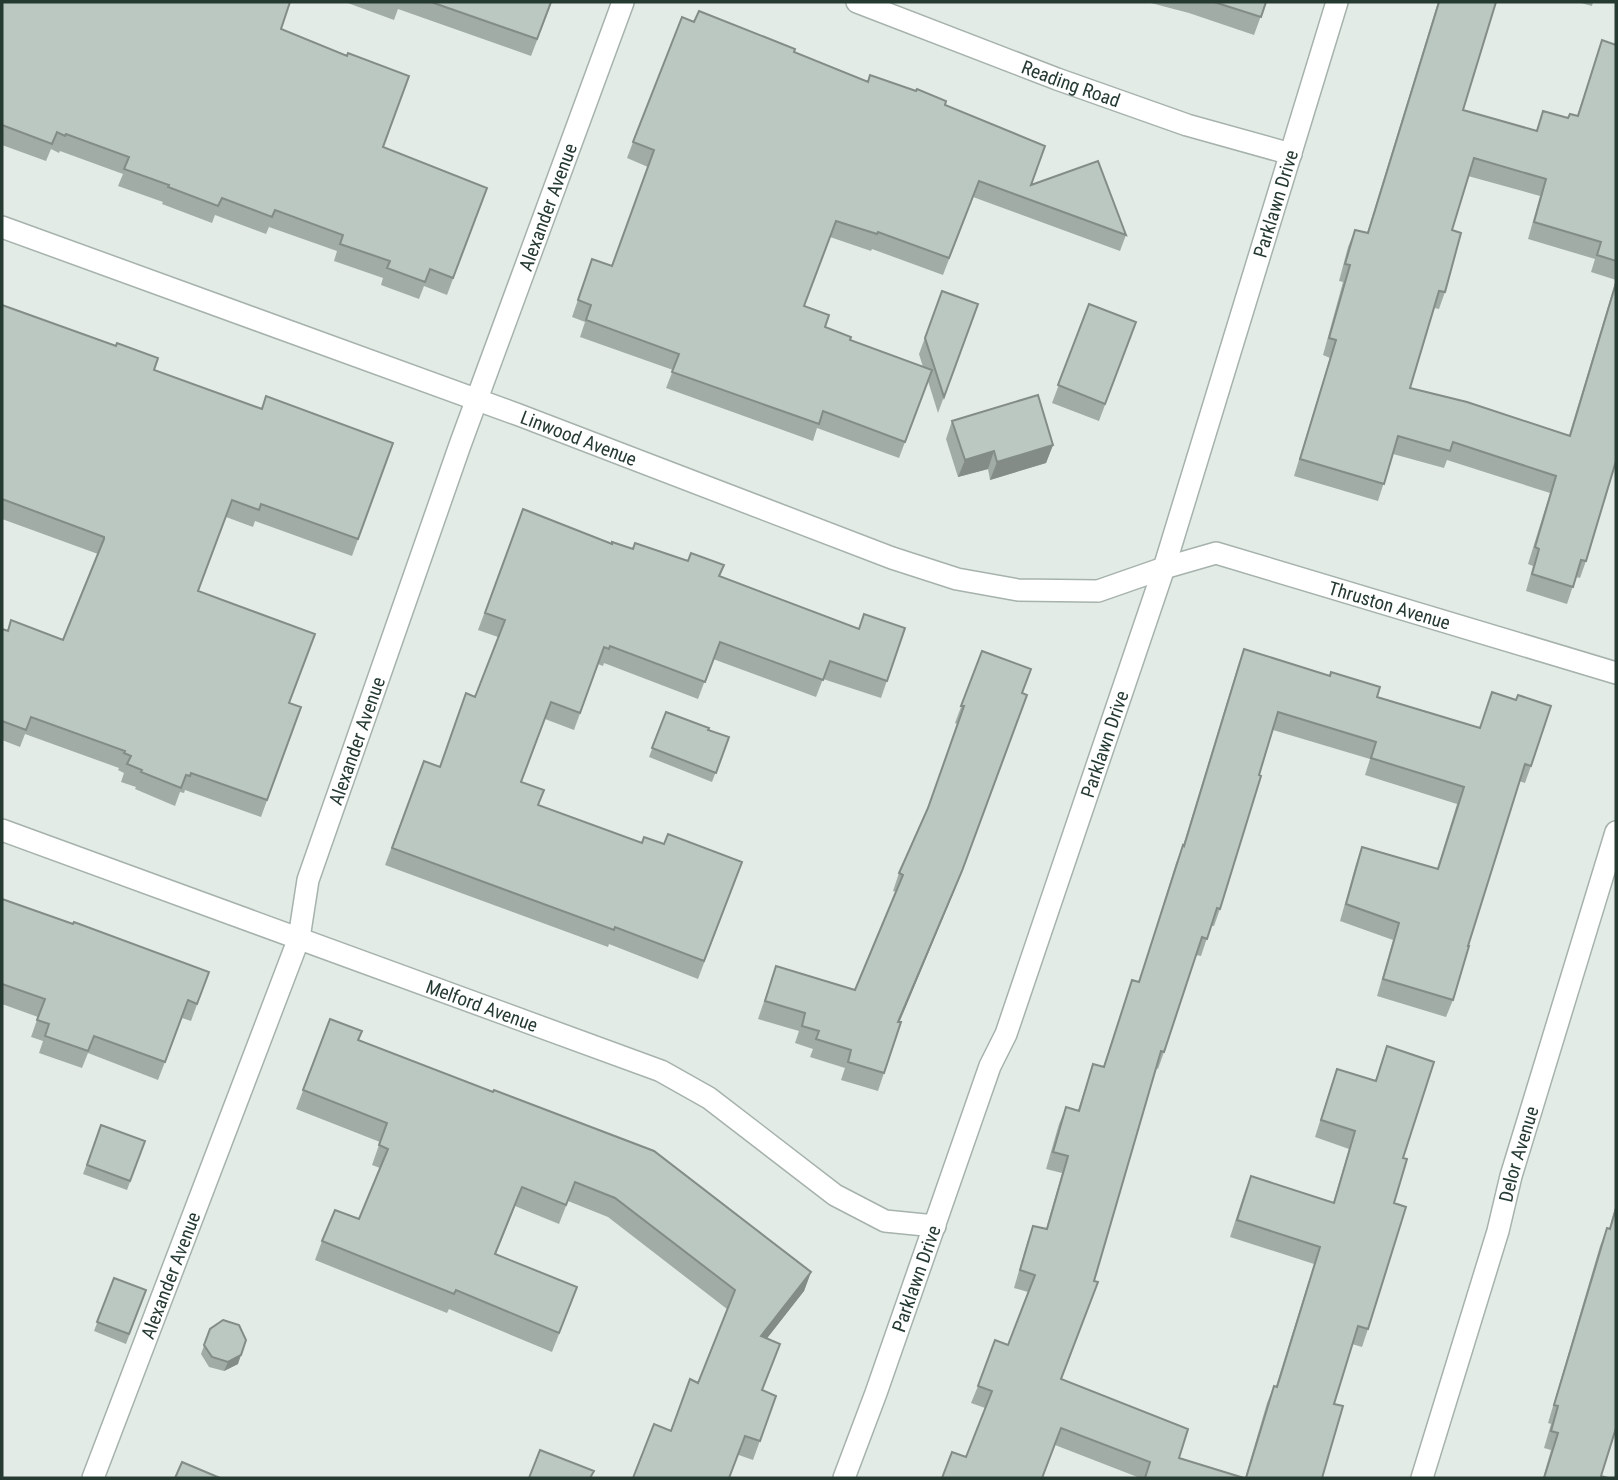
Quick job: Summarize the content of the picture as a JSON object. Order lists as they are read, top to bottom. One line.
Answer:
{"streets":{"street":["Reading Road","Parklawn Drive","Alexander Avenue","Linwood Avenue","Thruston Avenue","Melford Avenue","Delor Avenue"]},"crossings":[["Reading Road","Parklawn Drive"],["Parklawn Drive","Linwood Avenue"],["Parklawn Drive","Thruston Avenue"],["Parklawn Drive","Melford Avenue"],["Alexander Avenue","Linwood Avenue"],["Alexander Avenue","Melford Avenue"],["Linwood Avenue","Thruston Avenue"]]}
